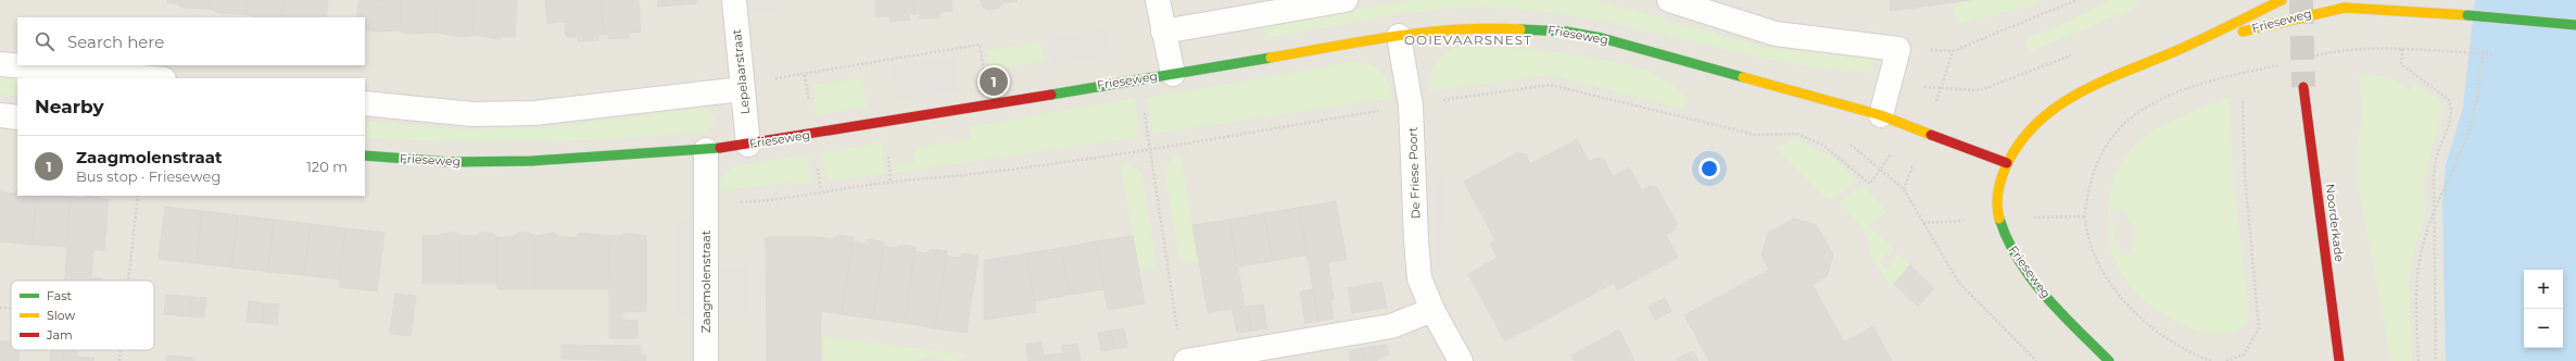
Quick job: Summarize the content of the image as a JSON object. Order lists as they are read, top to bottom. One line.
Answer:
{"streets":{"street":["Frieseweg","Lepelaarstraat","De Friese Poort","Noorderkade","Zaagmolenstraat"]},"crossings":[["Frieseweg","Lepelaarstraat"],["Frieseweg","De Friese Poort"],["Frieseweg","Zaagmolenstraat"]],"districts":["OOIEVAARSNEST"],"legend":["Fast","Slow","Jam"],"page":{"search":"Search here","pins":"1","heading":"Nearby","list":[{"mark":"1","name":"Zaagmolenstraat","note":"Bus stop · Frieseweg","value":"120 m"}],"map_buttons":["+","−"]}}
